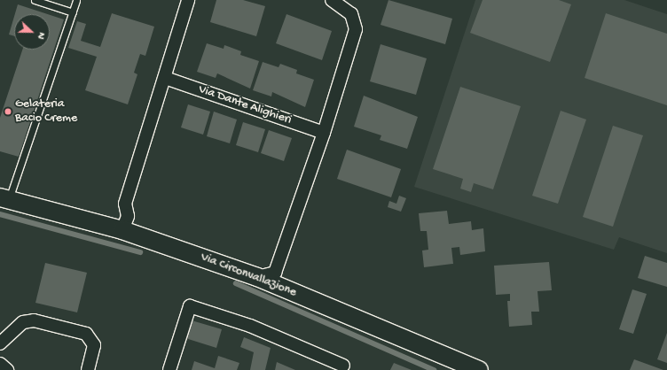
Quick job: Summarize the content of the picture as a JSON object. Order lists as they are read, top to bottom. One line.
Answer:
{"streets":{"street":["Via Dante Alighieri","Via Circonvallazione"]},"places":["Gelateria Bacio Creme"],"north":"right"}
